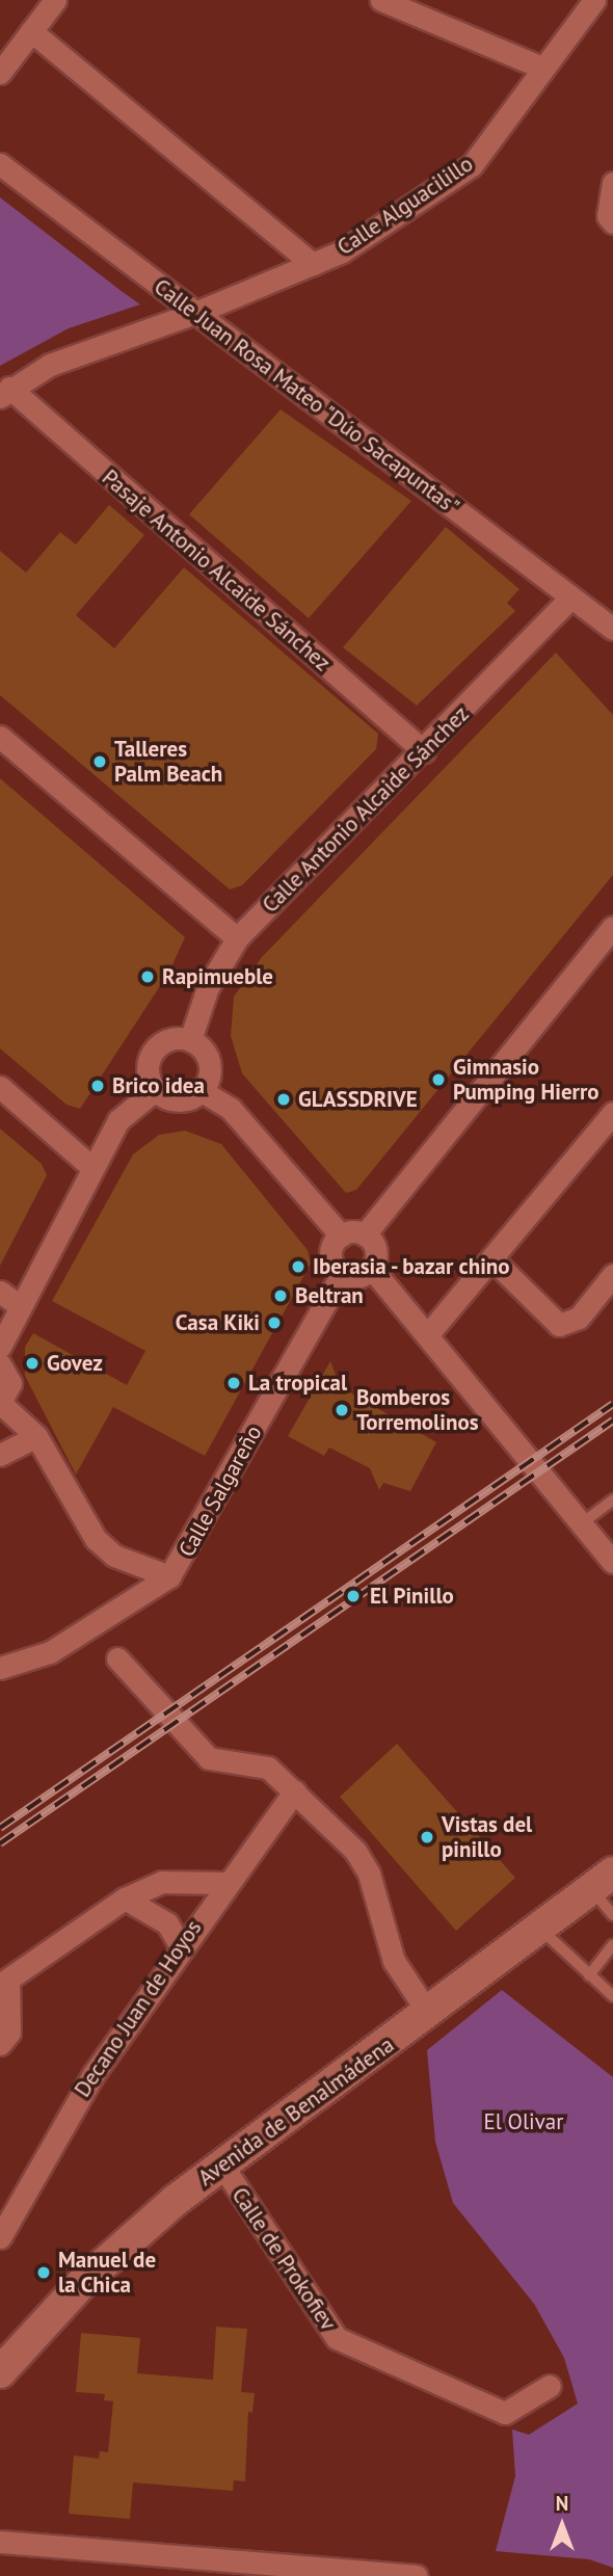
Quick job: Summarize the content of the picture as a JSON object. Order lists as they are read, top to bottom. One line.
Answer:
{"streets":{"main road":["Avenida de Benalmádena"],"street":["Calle Alguacilillo","Calle Juan Rosa Mateo \"Dúo Sacapuntas\"","Pasaje Antonio Alcaide Sánchez","Calle Antonio Alcaide Sánchez","Calle Salgareño","Decano Juan de Hoyos","Calle de Prokofiev"]},"crossings":[["Calle Alguacilillo","Calle Juan Rosa Mateo \"Dúo Sacapuntas\""],["Calle Alguacilillo","Pasaje Antonio Alcaide Sánchez"],["Calle Juan Rosa Mateo \"Dúo Sacapuntas\"","Calle Antonio Alcaide Sánchez"],["Pasaje Antonio Alcaide Sánchez","Calle Antonio Alcaide Sánchez"],["Avenida de Benalmádena","Calle de Prokofiev"]],"parks":["El Olivar"],"places":["Talleres Palm Beach","Rapimueble","Gimnasio Pumping Hierro","Brico idea","GLASSDRIVE","Iberasia - bazar chino","Beltran","Casa Kiki","Govez","La tropical","Bomberos Torremolinos","El Pinillo","Vistas del pinillo","Manuel de la Chica"],"north":"top"}
